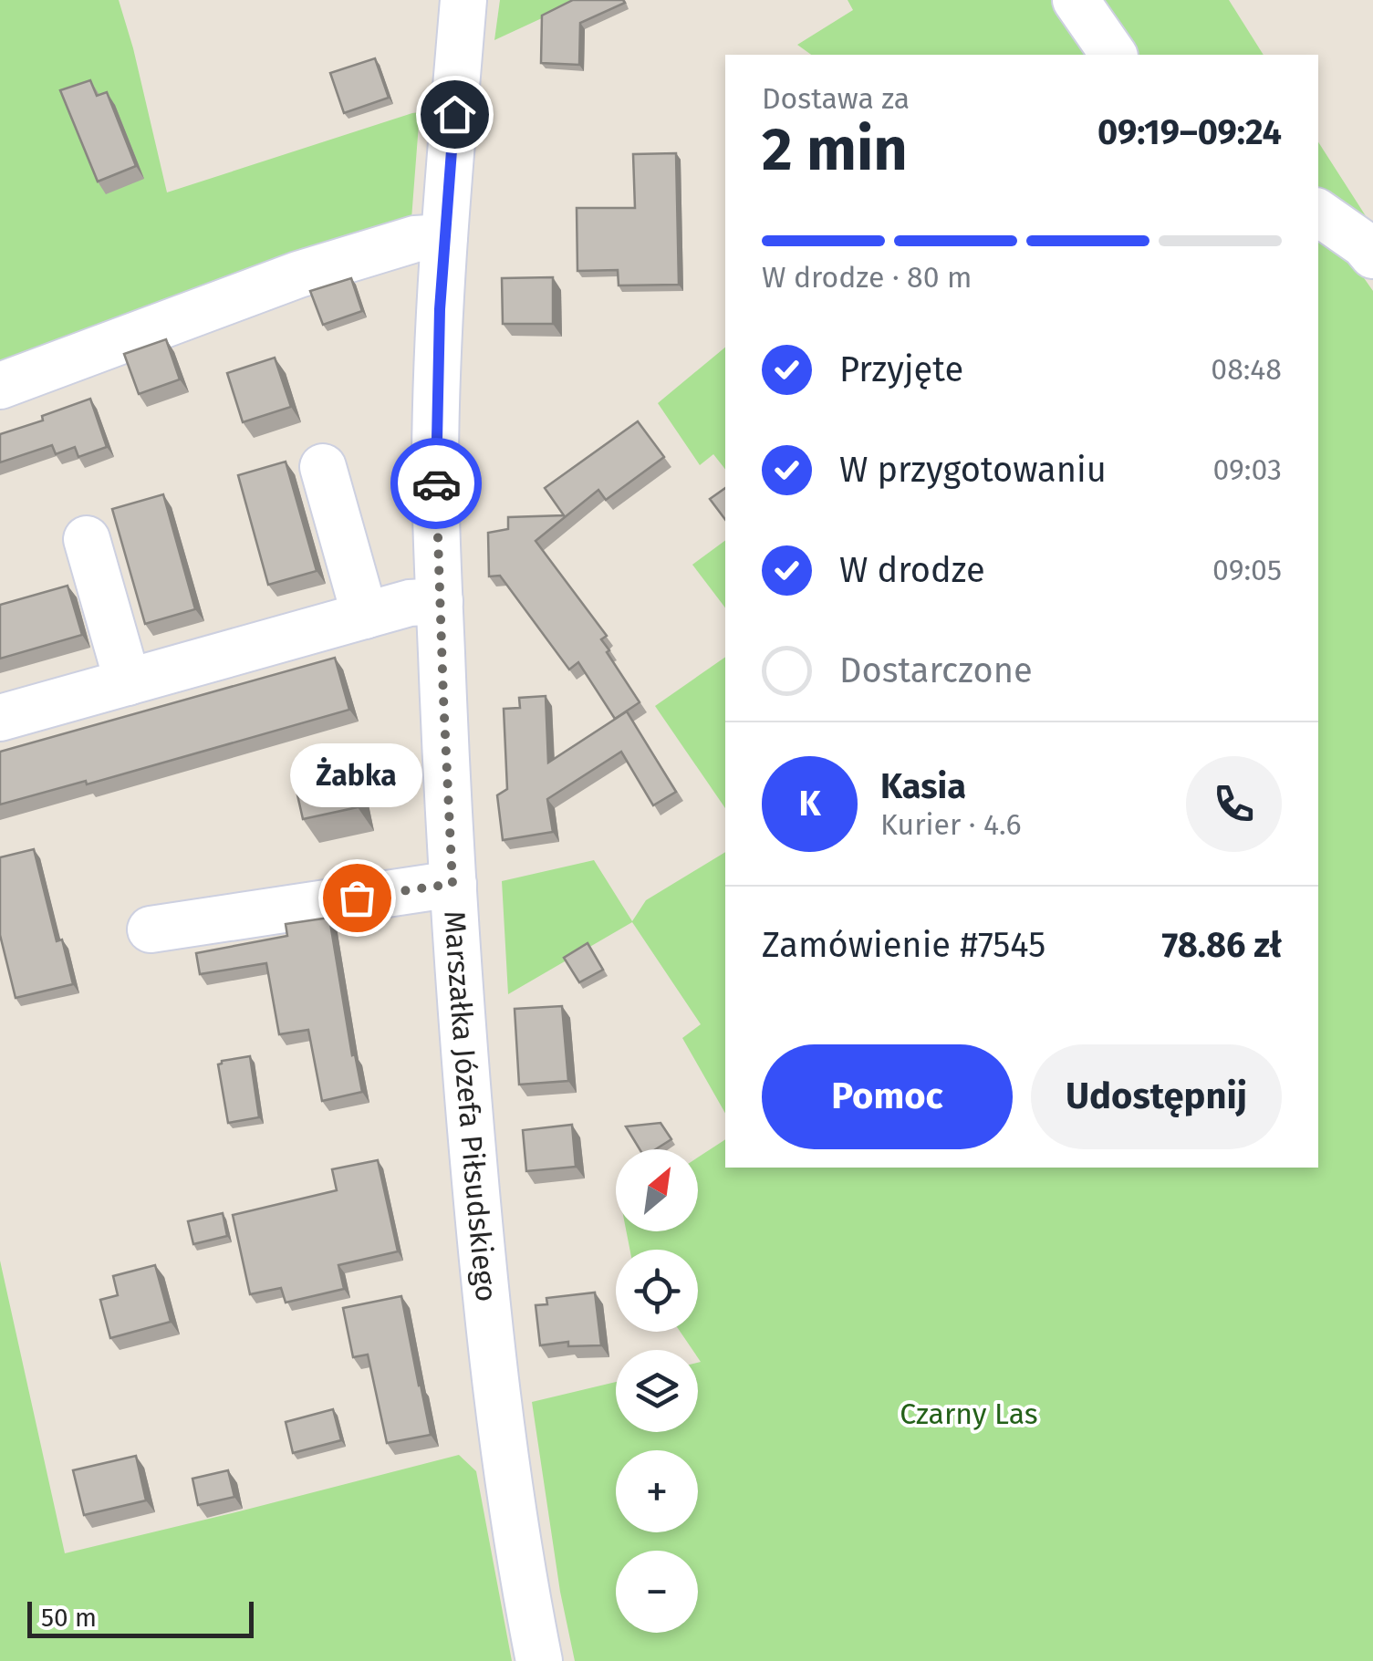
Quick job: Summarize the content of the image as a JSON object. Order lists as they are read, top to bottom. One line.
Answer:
{"streets":{"street":["Marszałka Józefa Piłsudskiego"]},"parks":["Czarny Las"],"places":["Żabka"],"scale_bar":"50 m","north":"top right","page":{"heading":["2 min","Dostawa za","09:19–09:24"],"panel":["Kasia","Kurier · 4.6","Zamówienie #7545","78.86 zł"],"bar":"W drodze · 80 m","list":[["Przyjęte","08:48"],["W przygotowaniu","09:03"],["W drodze","09:05"],"Dostarczone"],"bubble":"Żabka","round":"K","buttons":["Pomoc","Udostępnij"],"map_buttons":["+","−"],"scale":"50 m"}}
